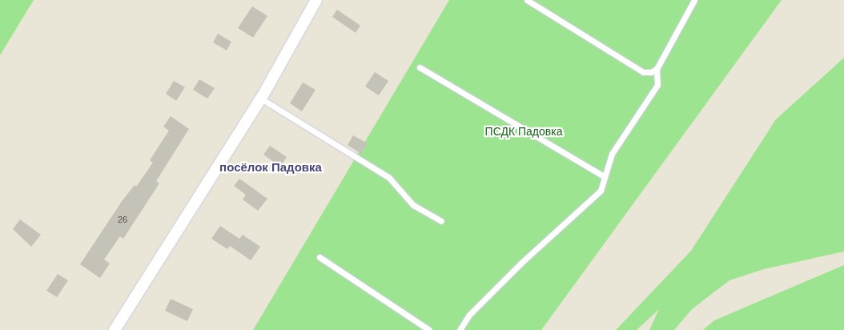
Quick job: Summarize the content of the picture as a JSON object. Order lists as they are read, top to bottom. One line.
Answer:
{"districts":["посёлок Падовка"],"parks":["ПСДК Падовка"],"house_numbers":["26"]}
